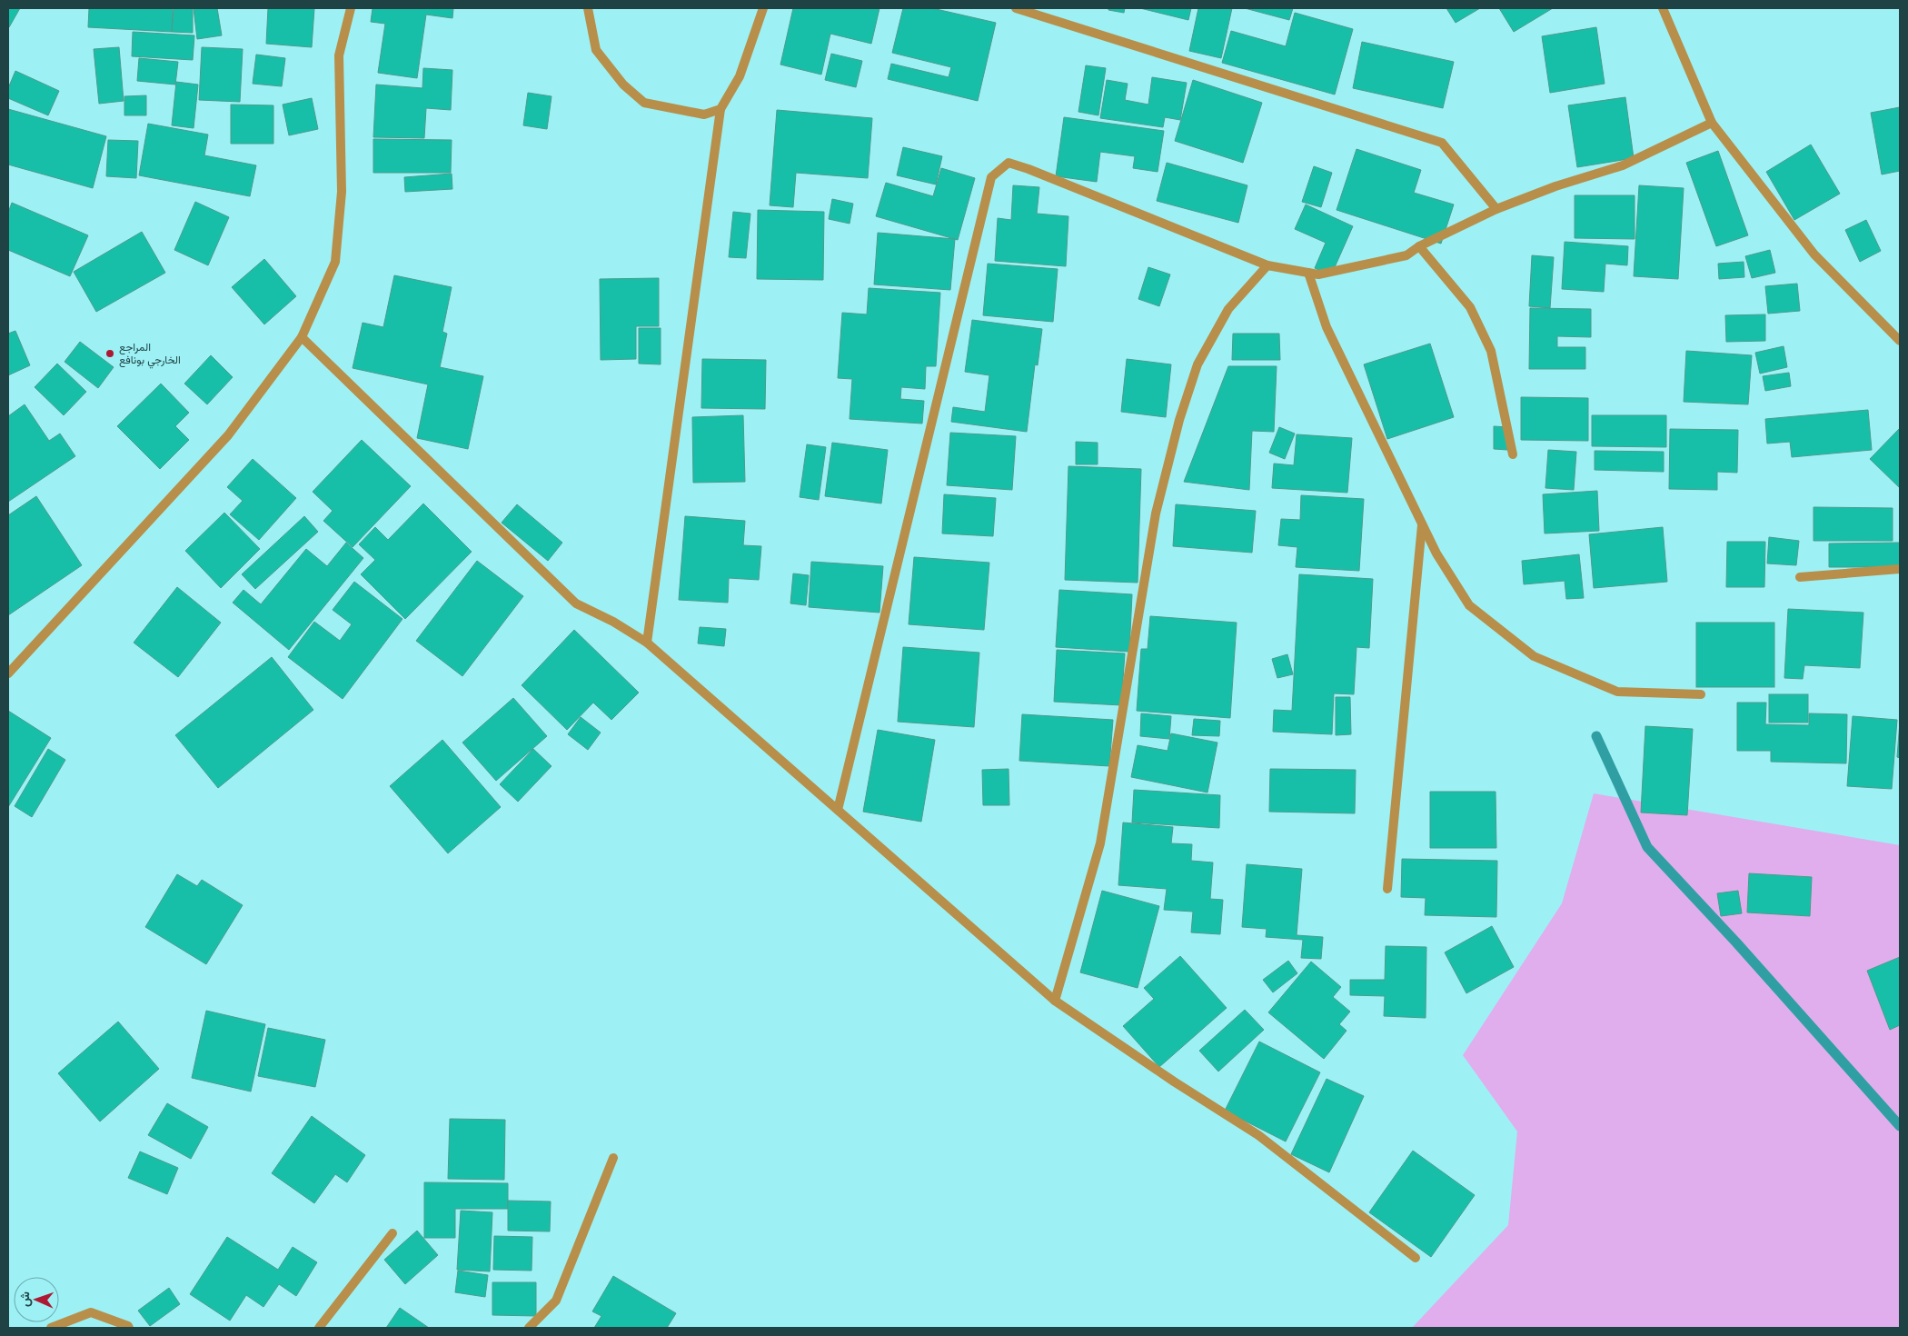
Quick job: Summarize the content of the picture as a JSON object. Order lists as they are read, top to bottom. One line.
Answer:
{"places":["المراجع الخارجي بونافع"],"north":"left"}
